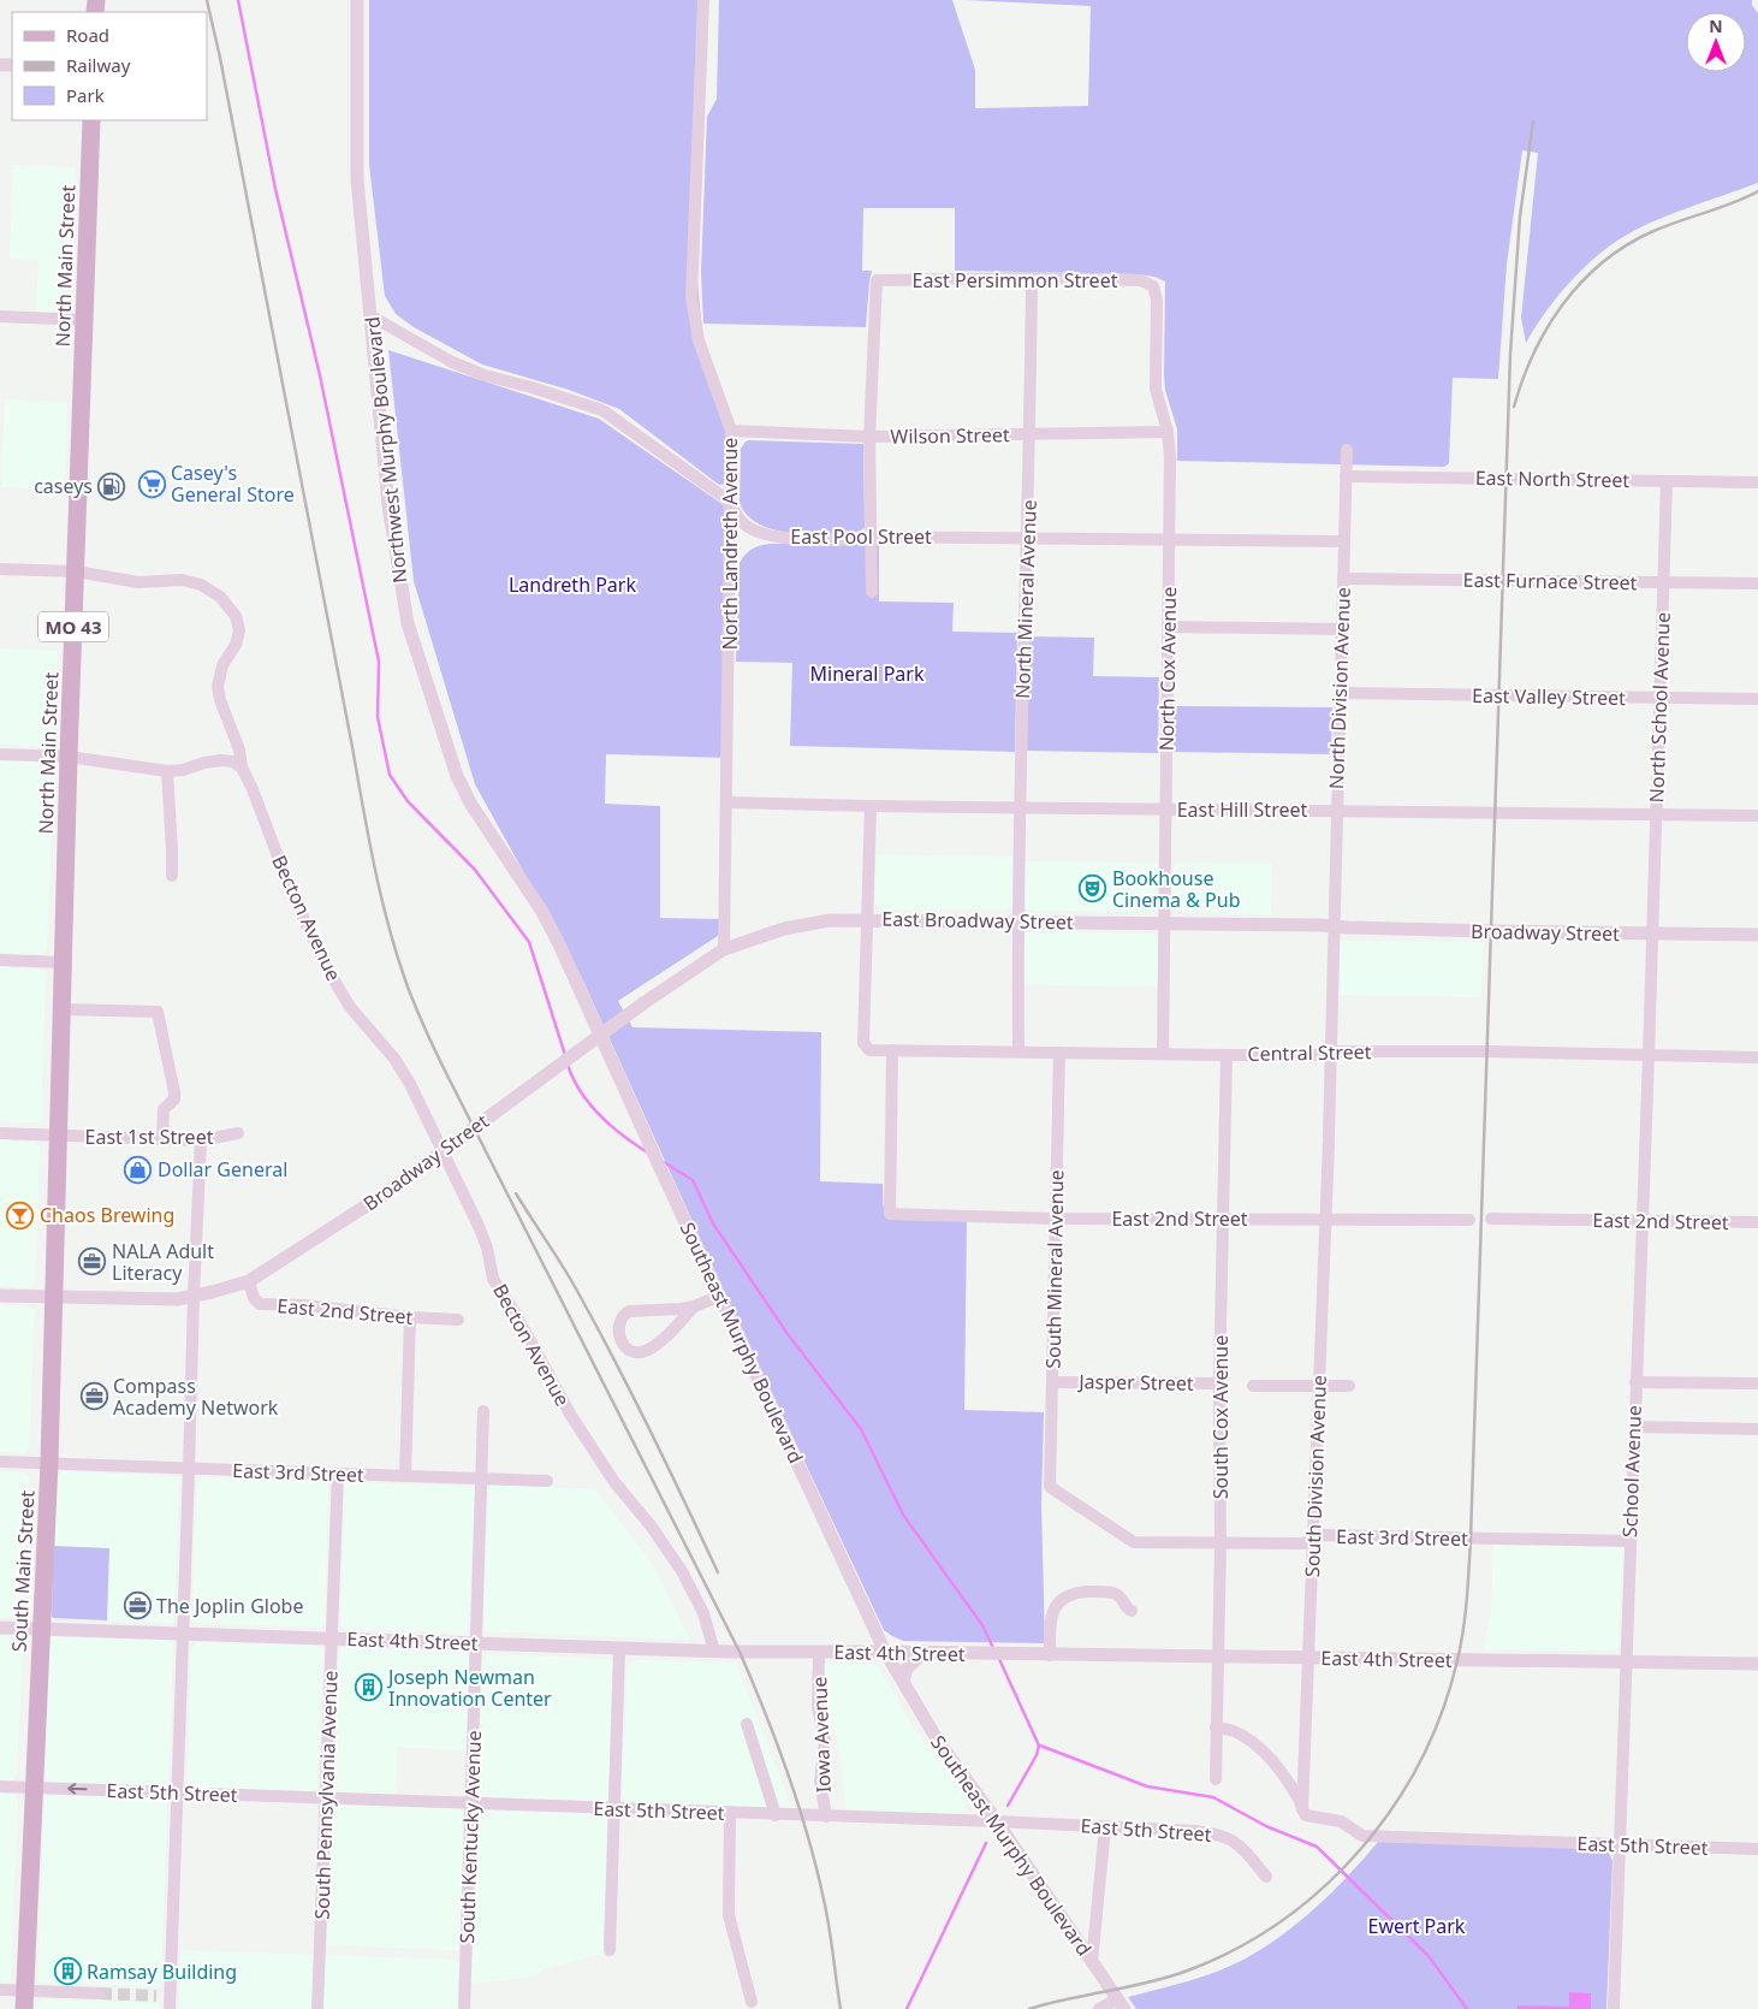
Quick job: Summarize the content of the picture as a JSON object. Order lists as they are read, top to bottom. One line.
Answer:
{"streets":{"main road":["North Main Street","MO 43","South Main Street"],"street":["East Persimmon Street","Wilson Street","Northwest Murphy Boulevard","East North Street","East Pool Street","North Landreth Avenue","East Furnace Street","North Mineral Avenue","North Cox Avenue","North Division Avenue","East Valley Street","North School Avenue","East Hill Street","Becton Avenue","East Broadway Street","Broadway Street","Central Street","East 1st Street","East 2nd Street","South Mineral Avenue","Southeast Murphy Boulevard","Jasper Street","South Cox Avenue","School Avenue","East 3rd Street","South Division Avenue","East 4th Street","Iowa Avenue","East 5th Street","South Pennsylvania Avenue","South Kentucky Avenue"]},"crossings":[["North Main Street","Becton Avenue"],["North Main Street","East 1st Street"],["North Main Street","South Main Street"],["East Persimmon Street","Wilson Street"],["East Persimmon Street","North Mineral Avenue"],["East Persimmon Street","North Cox Avenue"],["Wilson Street","North Landreth Avenue"],["Wilson Street","North Mineral Avenue"],["Wilson Street","North Cox Avenue"],["Northwest Murphy Boulevard","East Pool Street"],["Northwest Murphy Boulevard","Southeast Murphy Boulevard"],["East North Street","North Division Avenue"],["East North Street","North School Avenue"],["East Pool Street","North Landreth Avenue"],["East Pool Street","North Mineral Avenue"],["East Pool Street","North Cox Avenue"],["East Pool Street","North Division Avenue"],["North Landreth Avenue","East Hill Street"],["North Landreth Avenue","East Broadway Street"],["East Furnace Street","North Division Avenue"],["East Furnace Street","North School Avenue"],["North Mineral Avenue","East Hill Street"],["North Mineral Avenue","East Broadway Street"],["North Cox Avenue","East Hill Street"],["North Cox Avenue","East Broadway Street"],["North Cox Avenue","Central Street"],["North Division Avenue","East Valley Street"],["North Division Avenue","East Hill Street"],["North Division Avenue","East Broadway Street"],["North Division Avenue","Broadway Street"],["North Division Avenue","South Division Avenue"],["East Valley Street","North School Avenue"],["North School Avenue","East Hill Street"],["North School Avenue","Broadway Street"],["North School Avenue","School Avenue"],["Becton Avenue","East 4th Street"],["East Broadway Street","Broadway Street"],["East Broadway Street","Central Street"],["East Broadway Street","South Division Avenue"],["Broadway Street","East 2nd Street"],["Broadway Street","School Avenue"],["Broadway Street","South Division Avenue"],["Central Street","East 2nd Street"],["Central Street","South Mineral Avenue"],["Central Street","South Cox Avenue"],["Central Street","School Avenue"],["Central Street","South Division Avenue"],["East 1st Street","South Main Street"],["East 2nd Street","South Mineral Avenue"],["East 2nd Street","South Cox Avenue"],["East 2nd Street","School Avenue"],["East 2nd Street","South Division Avenue"],["South Mineral Avenue","Jasper Street"],["South Mineral Avenue","East 3rd Street"],["Southeast Murphy Boulevard","East 4th Street"],["Southeast Murphy Boulevard","East 5th Street"],["Jasper Street","South Cox Avenue"],["South Cox Avenue","East 3rd Street"],["South Cox Avenue","East 4th Street"],["School Avenue","East 3rd Street"],["School Avenue","East 4th Street"],["School Avenue","East 5th Street"],["East 3rd Street","South Division Avenue"],["East 3rd Street","South Main Street"],["East 3rd Street","South Pennsylvania Avenue"],["East 3rd Street","South Kentucky Avenue"],["South Division Avenue","East 4th Street"],["South Division Avenue","East 5th Street"],["South Main Street","East 4th Street"],["South Main Street","East 5th Street"],["East 4th Street","Iowa Avenue"],["East 4th Street","South Pennsylvania Avenue"],["East 4th Street","South Kentucky Avenue"],["Iowa Avenue","East 5th Street"],["East 5th Street","South Pennsylvania Avenue"],["East 5th Street","South Kentucky Avenue"]],"parks":["Landreth Park","Mineral Park","Ewert Park"],"places":{"supermarket":["Casey's General Store"],"fuel station":["caseys"],"theatre":["Bookhouse Cinema & Pub"],"shop":["Dollar General"],"bar":["Chaos Brewing"],"office":["NALA Adult Literacy","Compass Academy Network","The Joplin Globe"],"building":["Joseph Newman Innovation Center","Ramsay Building"]},"legend":["Road","Railway","Park"],"north":"top"}
